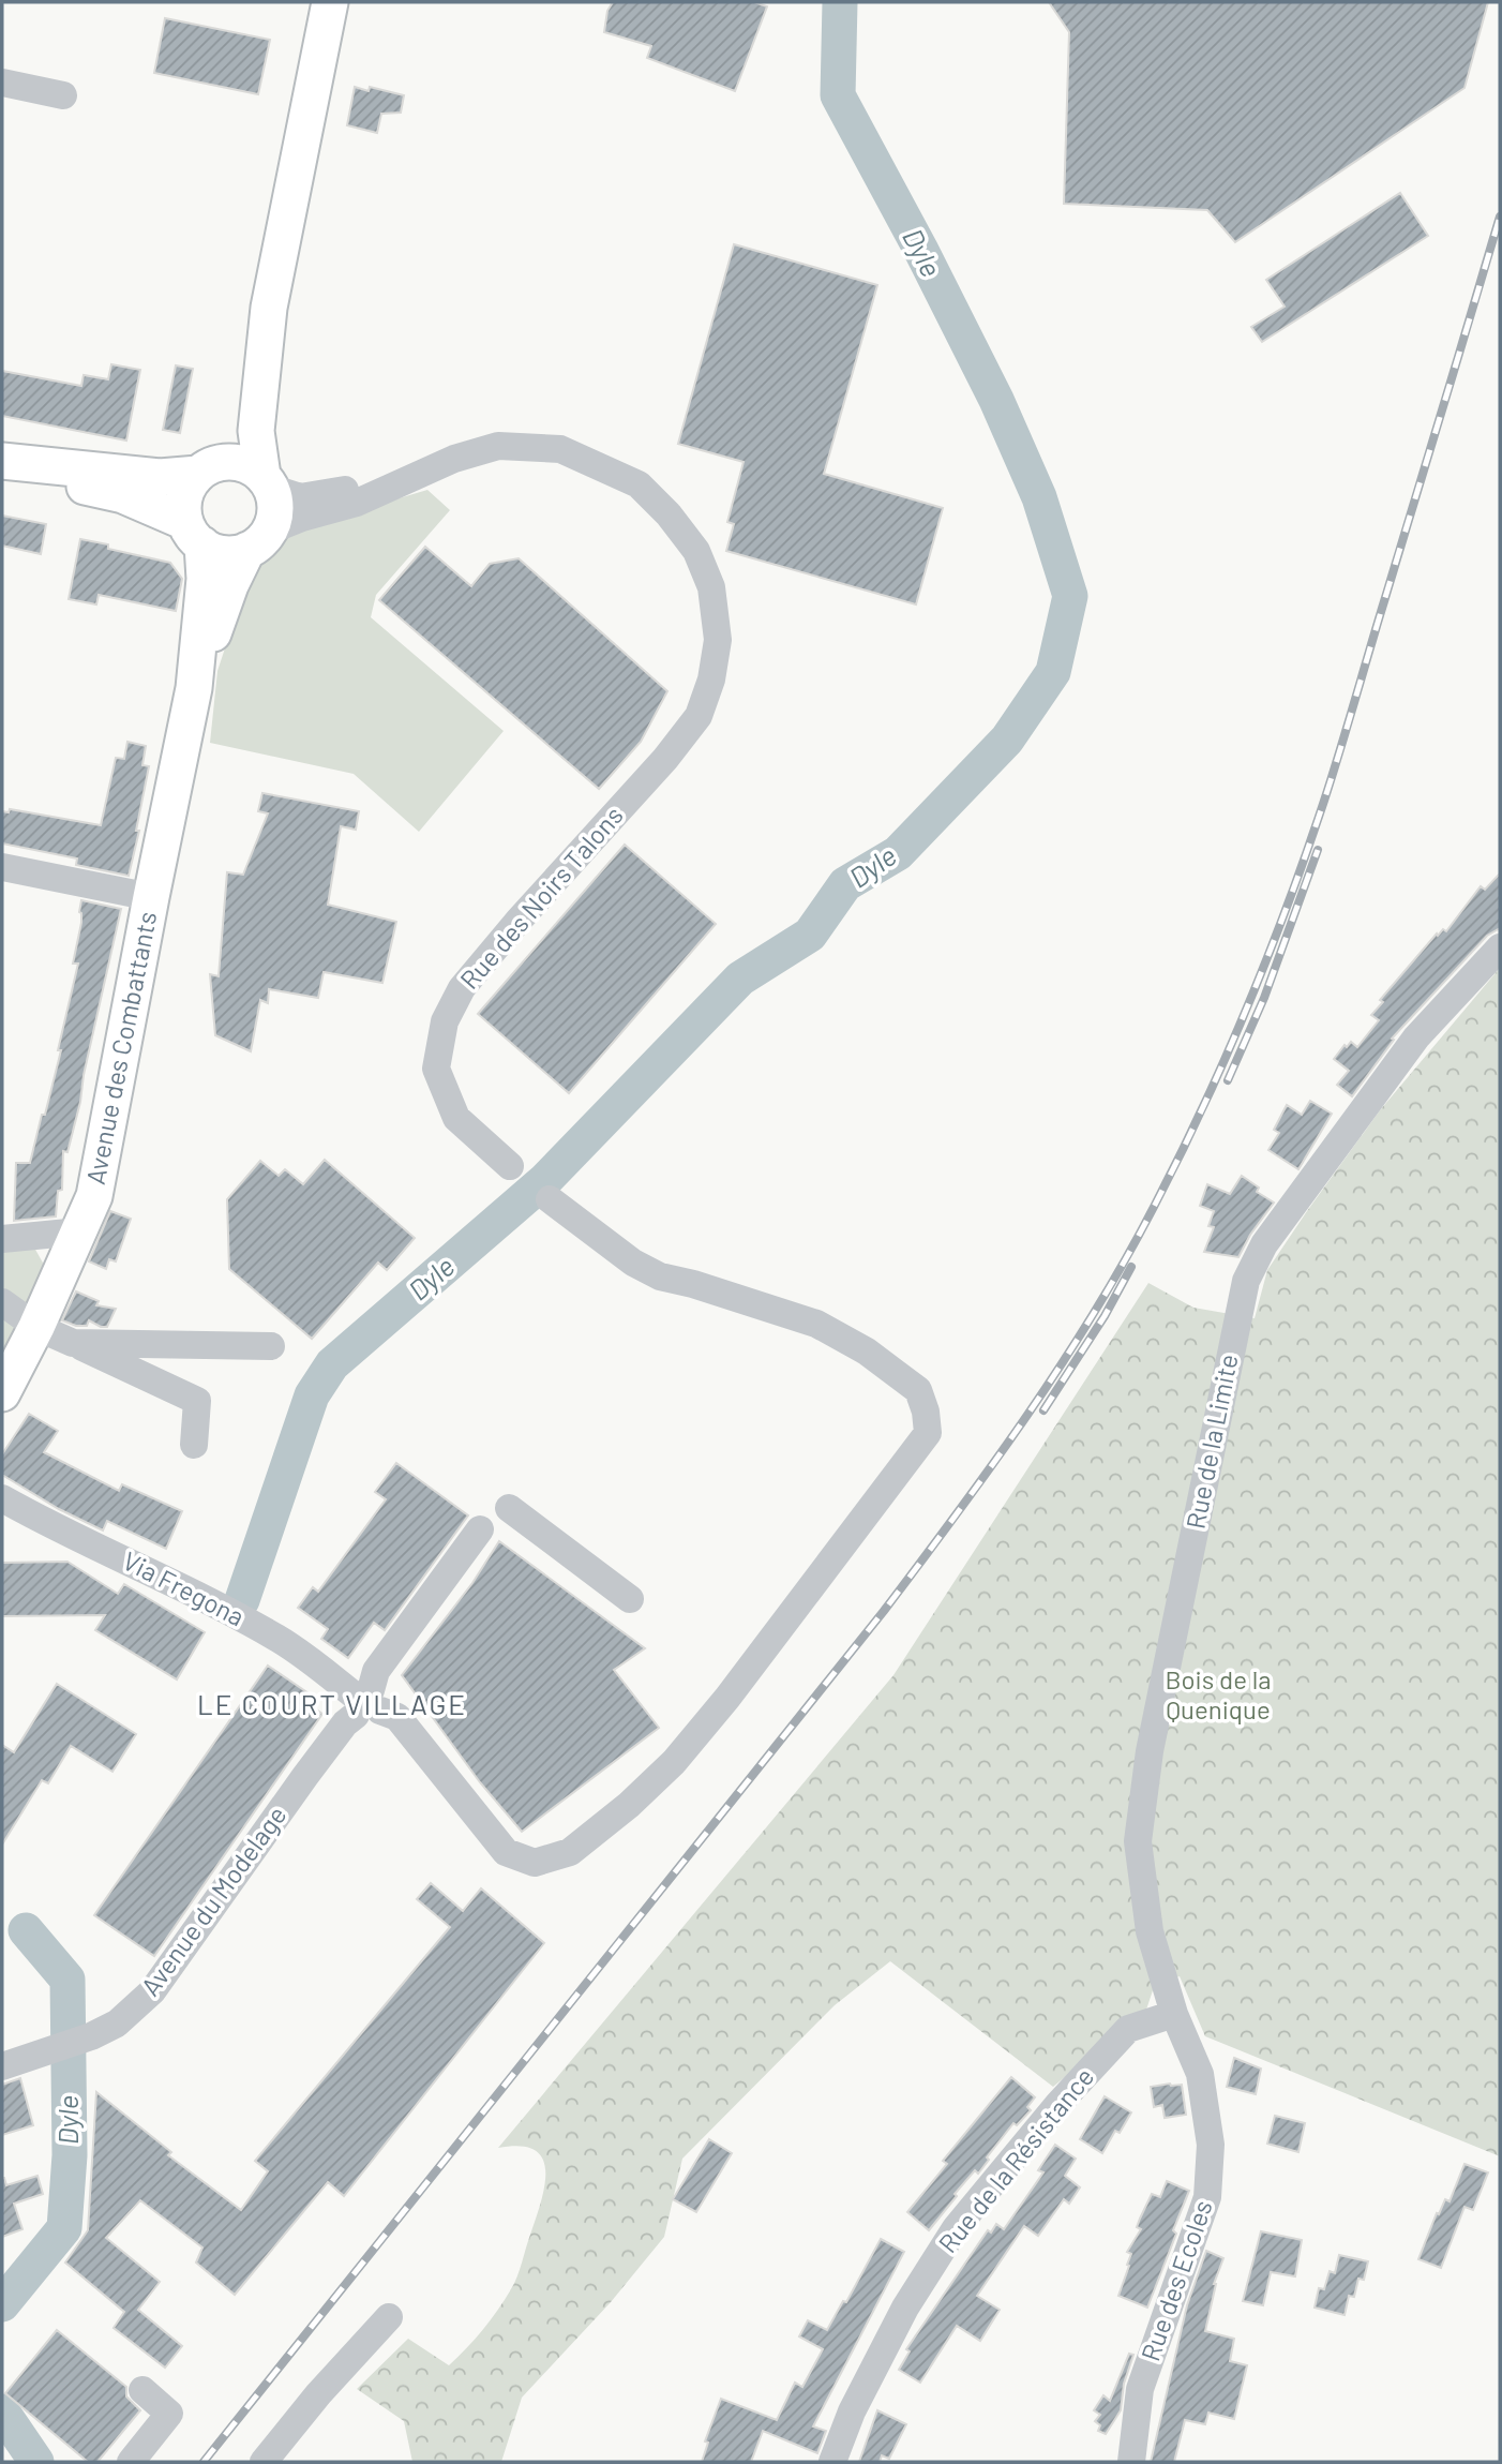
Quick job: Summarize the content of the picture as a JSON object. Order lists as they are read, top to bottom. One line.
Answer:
{"streets":{"main road":["Avenue des Combattants"],"street":["Rue des Noirs Talons","Rue de la Limite","Via Fregona","Avenue du Modelage","Rue de la Résistance","Rue des Ecoles"]},"crossings":[["Rue de la Limite","Rue de la Résistance"],["Rue de la Limite","Rue des Ecoles"],["Via Fregona","Avenue du Modelage"],["Rue de la Résistance","Rue des Ecoles"]],"districts":["LE COURT VILLAGE"],"water":["Dyle"],"parks":["Bois de la Quenique"]}
